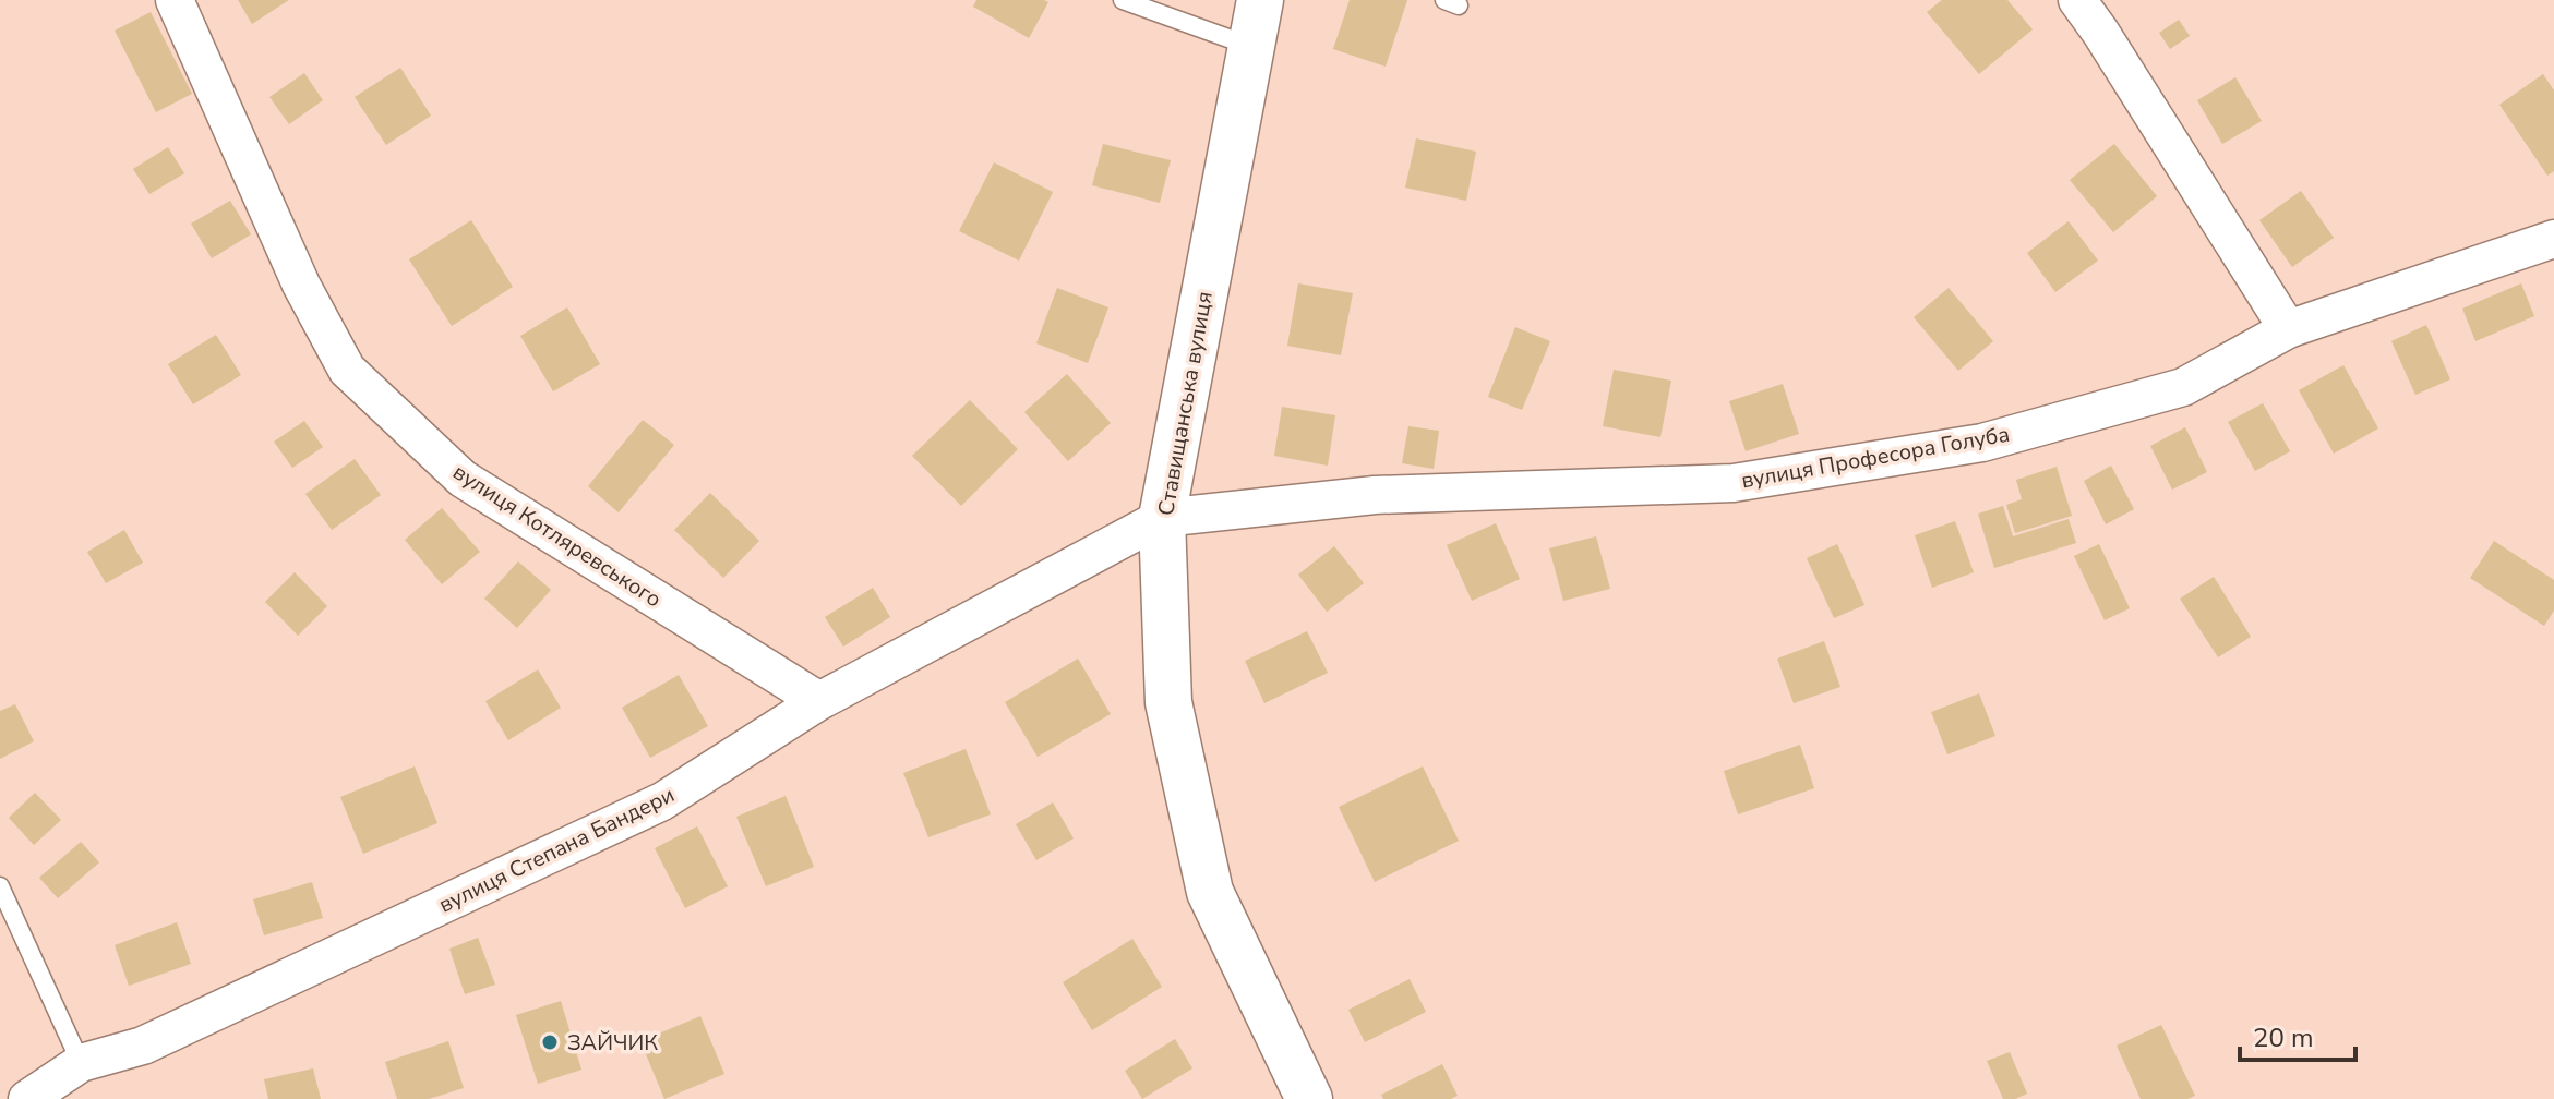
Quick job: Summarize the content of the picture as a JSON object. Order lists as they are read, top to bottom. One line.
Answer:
{"streets":{"street":["Ставищанська вулиця","вулиця Професора Голуба","вулиця Котляревського","вулиця Степана Бандери"]},"crossings":[["Ставищанська вулиця","вулиця Професора Голуба"],["Ставищанська вулиця","вулиця Степана Бандери"],["вулиця Професора Голуба","вулиця Степана Бандери"],["вулиця Котляревського","вулиця Степана Бандери"]],"places":["ЗАЙЧИК"],"scale_bar":"20 m"}
